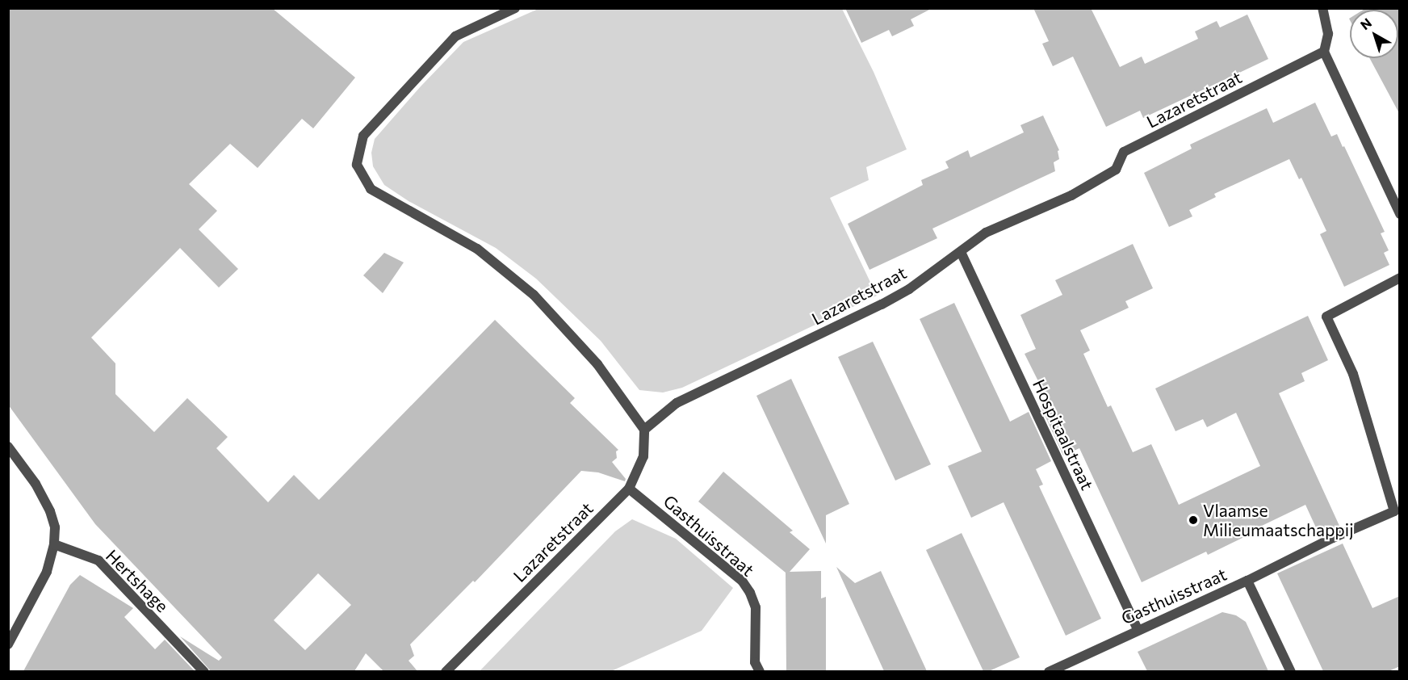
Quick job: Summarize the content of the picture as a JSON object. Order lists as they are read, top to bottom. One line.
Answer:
{"streets":{"street":["Lazaretstraat","Hospitaalstraat","Gasthuisstraat","Hertshage"]},"crossings":[["Lazaretstraat","Hospitaalstraat"],["Lazaretstraat","Gasthuisstraat"],["Hospitaalstraat","Gasthuisstraat"]],"places":["Vlaamse Milieumaatschappij"],"north":"top left"}
